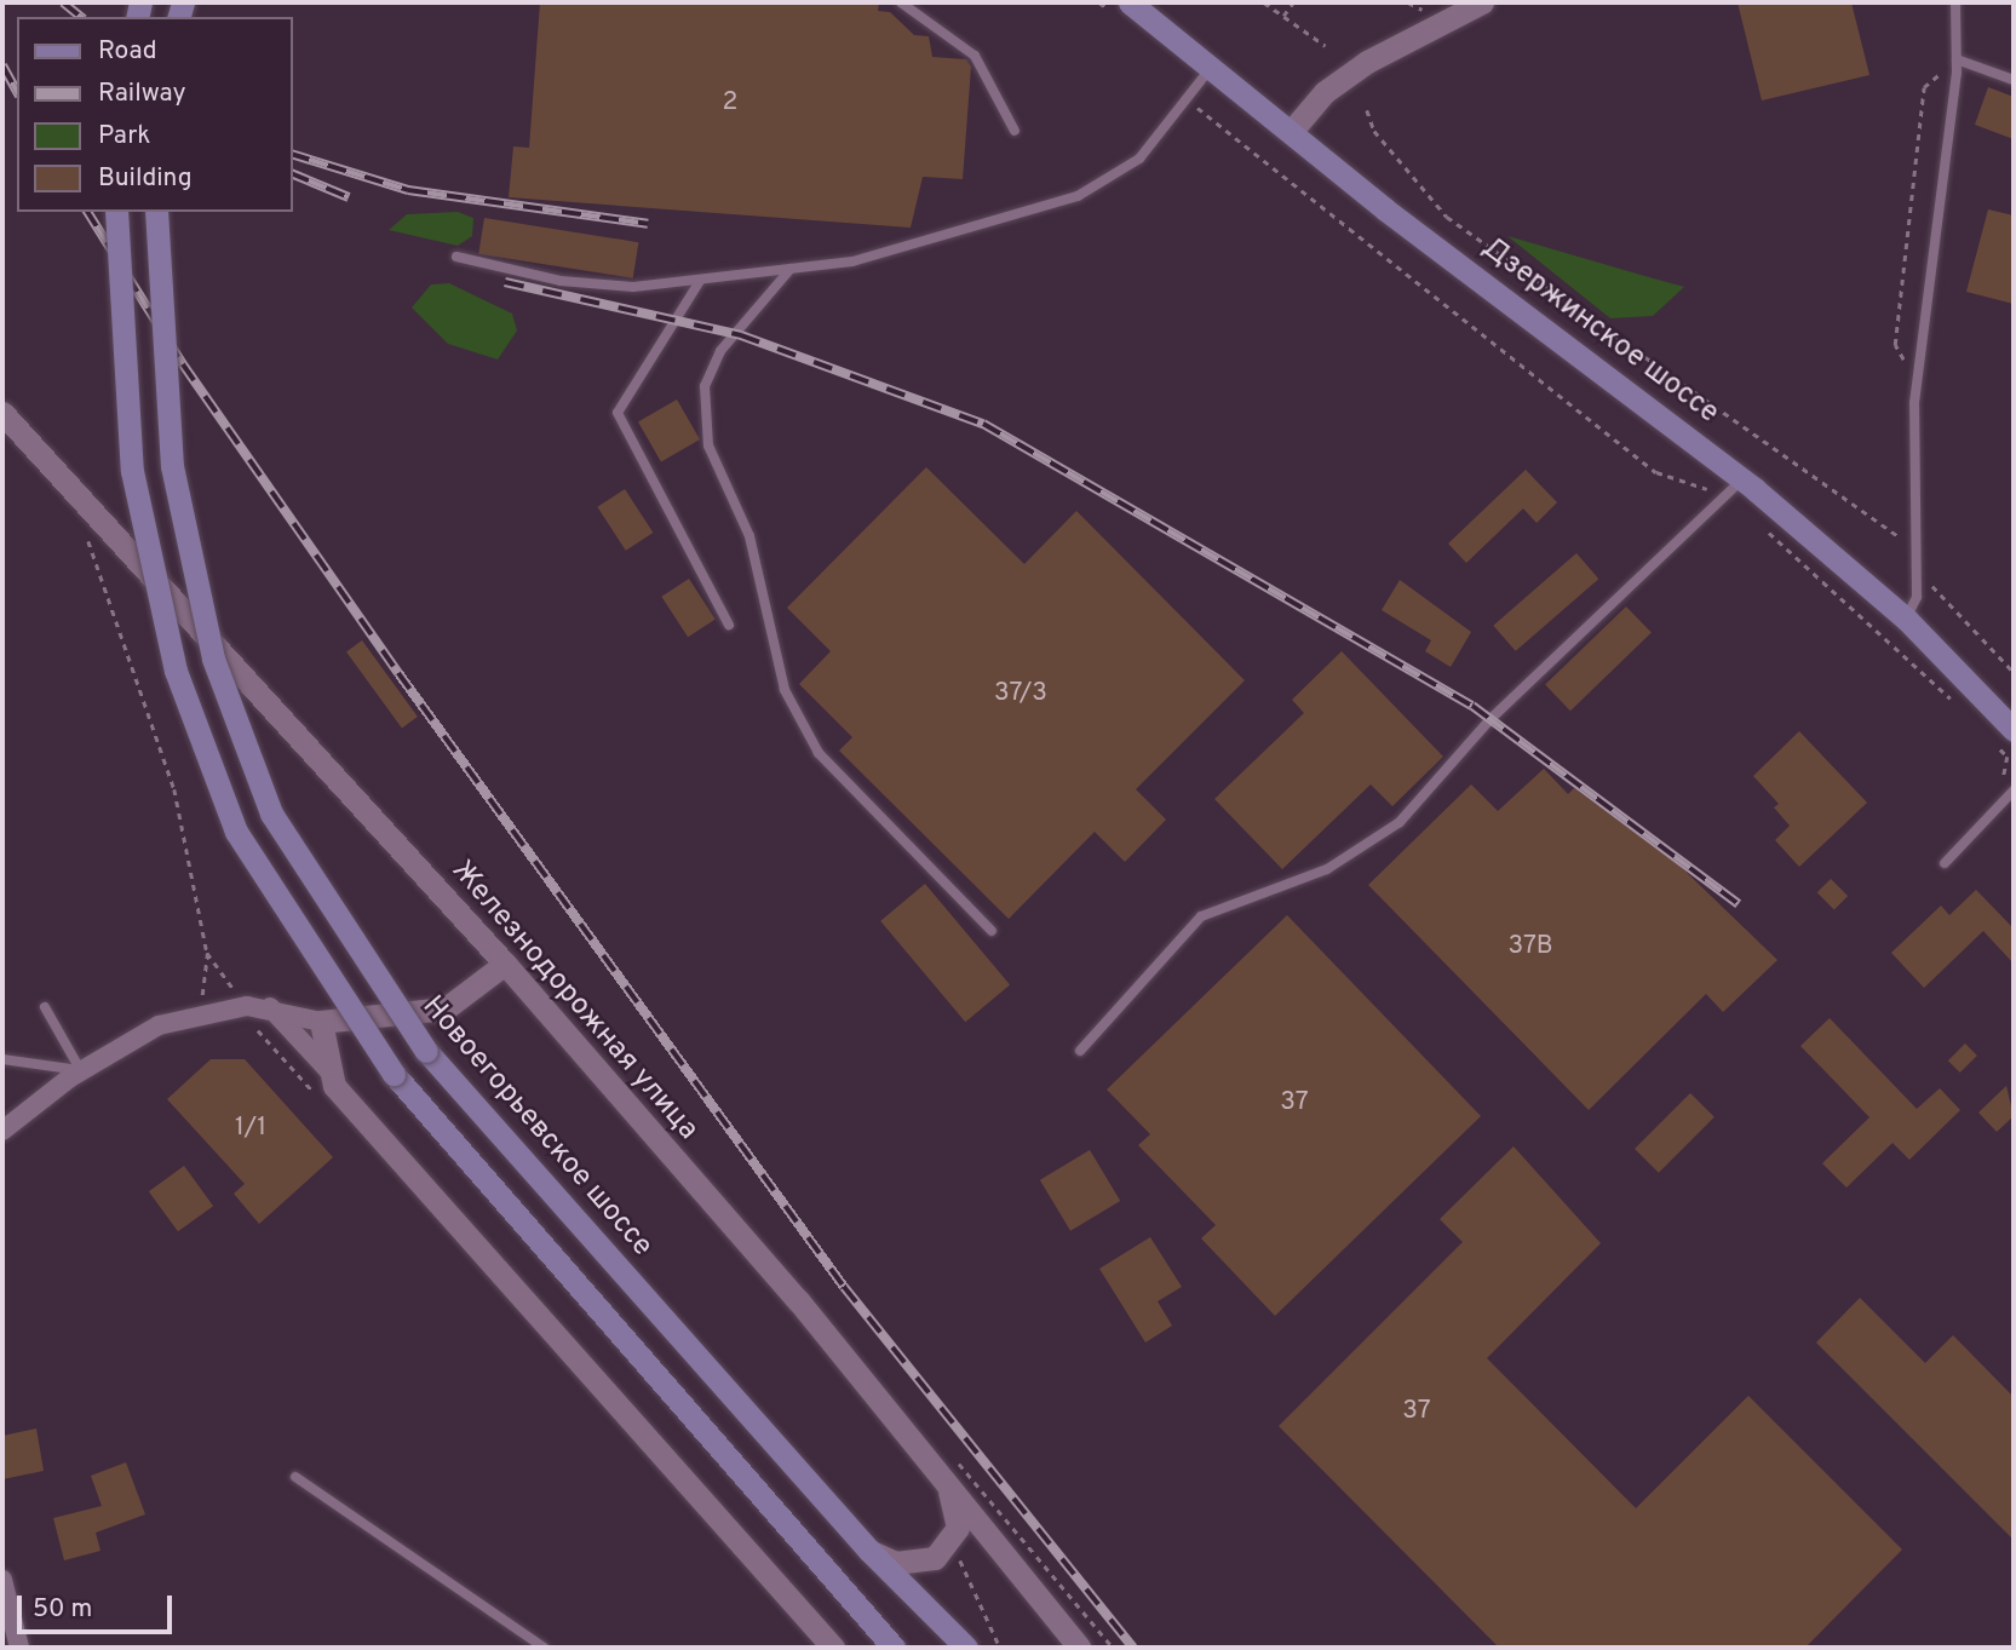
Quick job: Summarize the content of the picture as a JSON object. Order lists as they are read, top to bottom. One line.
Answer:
{"streets":{"main road":["Дзержинское шоссе","Новоегорьевское шоссе"],"street":["Железнодорожная улица"]},"house_numbers":["2","37/3","37В","37","1/1","37"],"legend":["Road","Railway","Park","Building"],"scale_bar":"50 m"}
